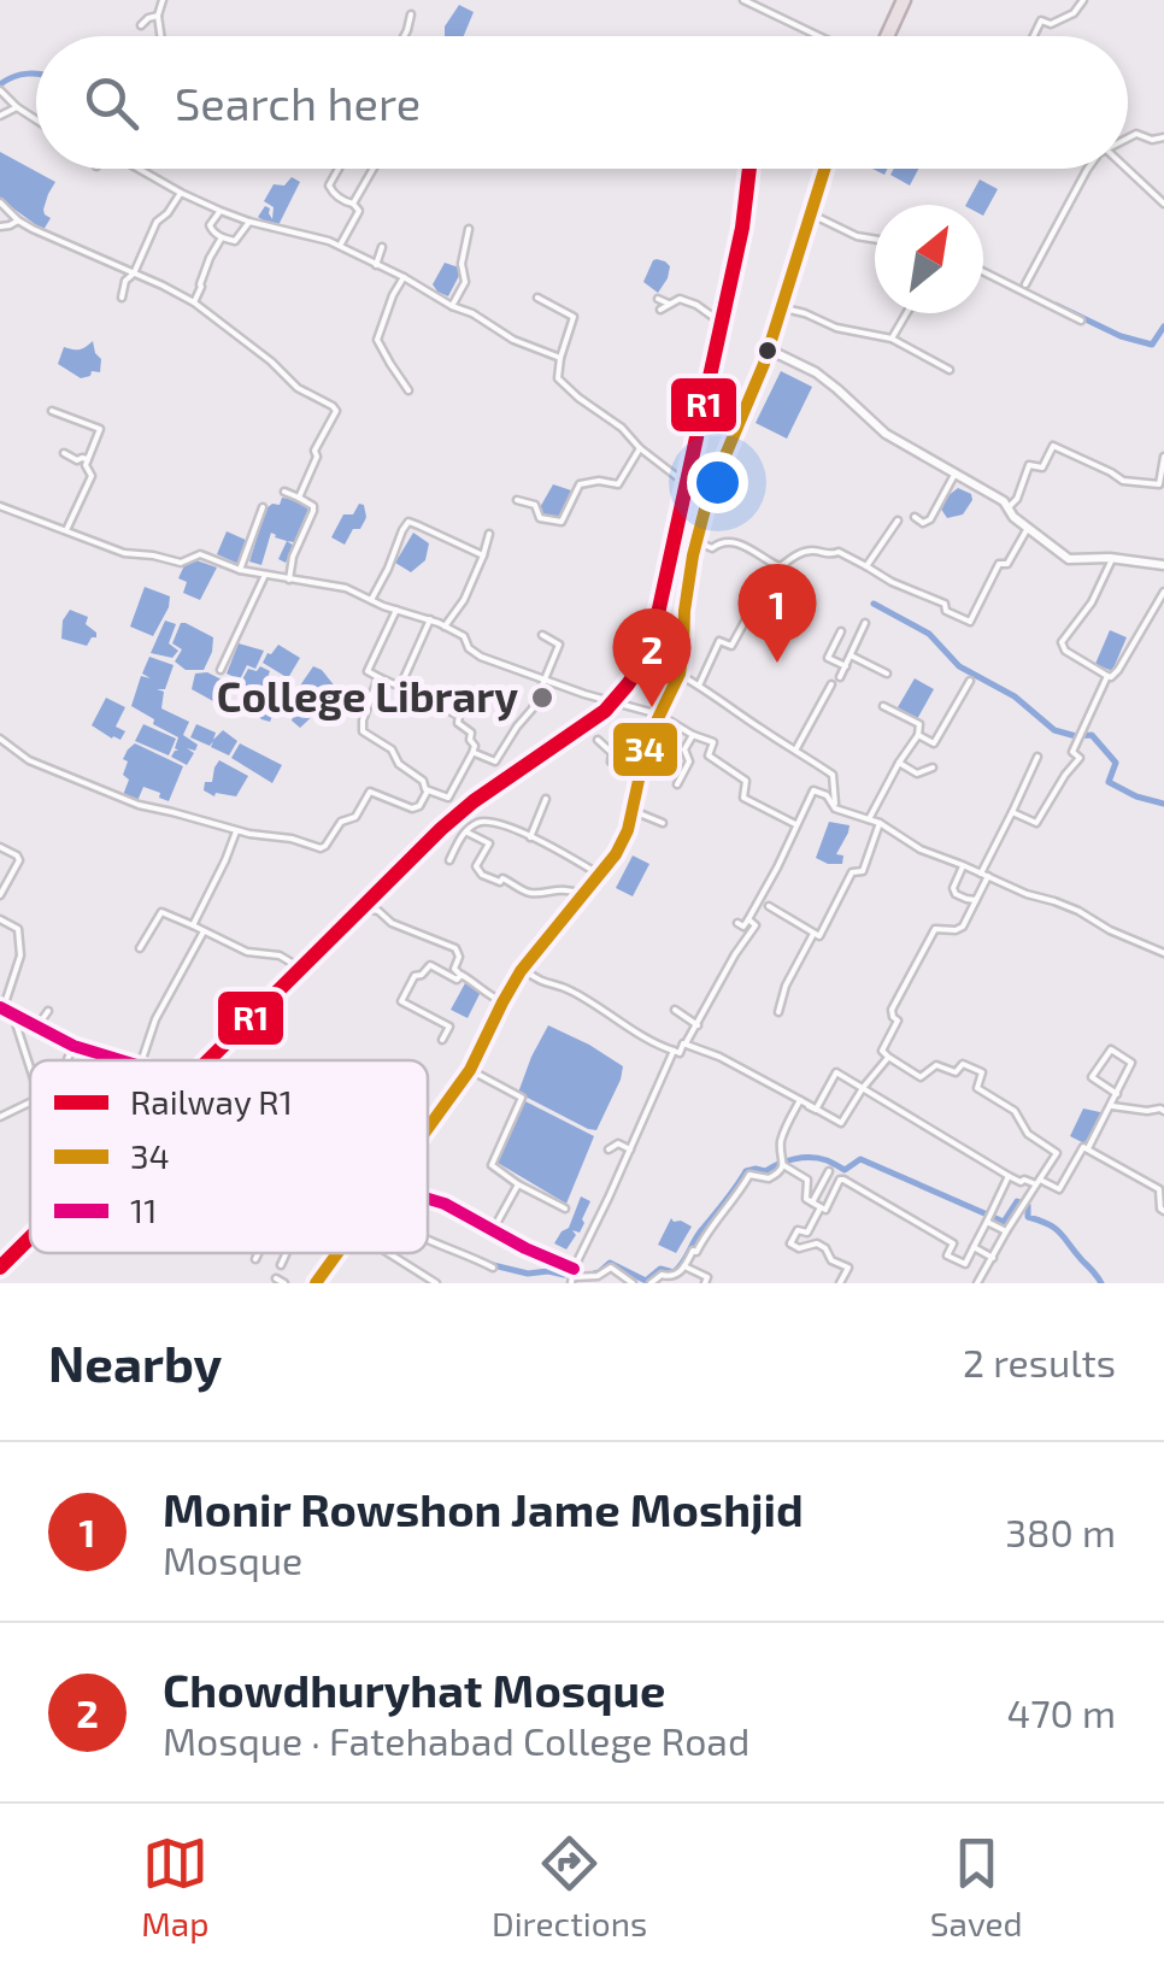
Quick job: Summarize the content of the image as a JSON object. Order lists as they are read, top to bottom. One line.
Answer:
{"places":["College Library"],"lines":["rail line R1","transit line 34","transit line 11"],"legend":["Railway R1","34","11"],"north":"top right","page":{"search":"Search here","pins":["1","2"],"heading":["Nearby","2 results"],"list":[{"mark":"1","name":"Monir Rowshon Jame Moshjid","note":"Mosque","value":"380 m"},{"mark":"2","name":"Chowdhuryhat Mosque","note":"Mosque · Fatehabad College Road","value":"470 m"}],"nav":["Map","Directions","Saved"]}}
